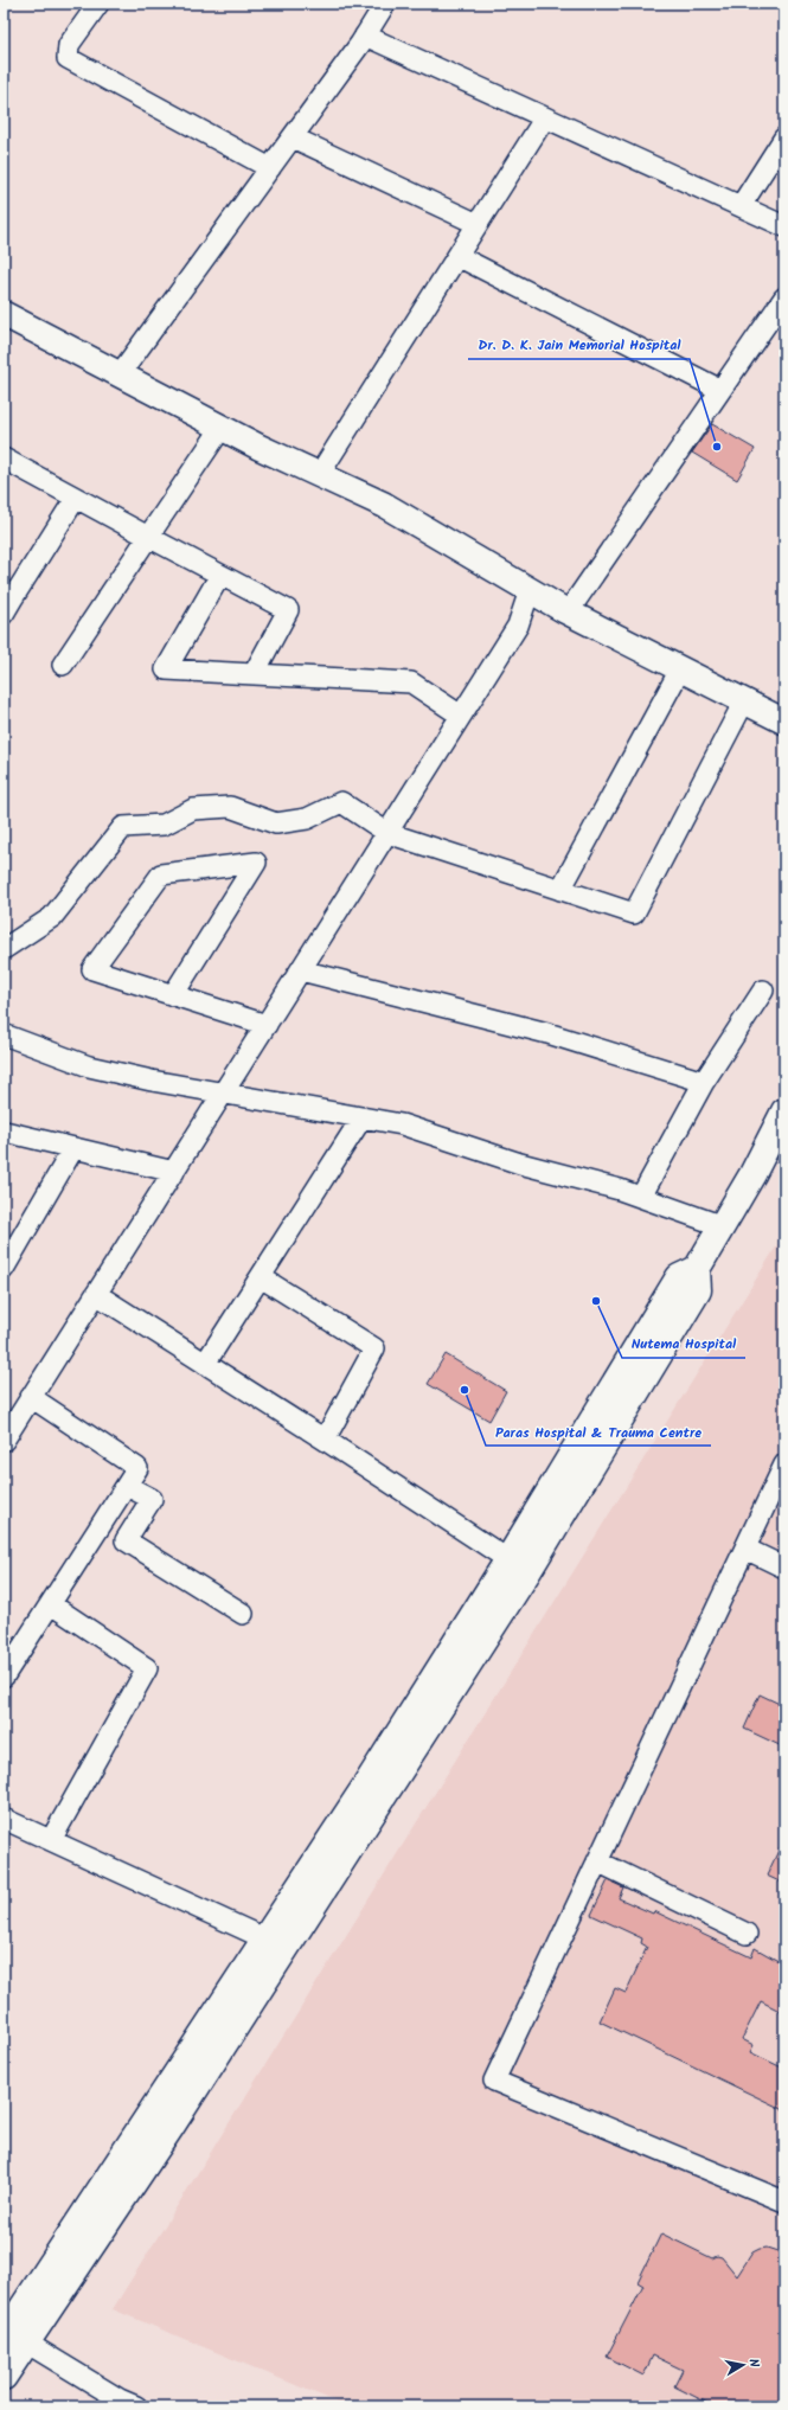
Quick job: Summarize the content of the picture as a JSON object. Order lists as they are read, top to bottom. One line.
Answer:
{"places":["Dr. D. K. Jain Memorial Hospital","Nutema Hospital","Paras Hospital & Trauma Centre"],"north":"right"}
